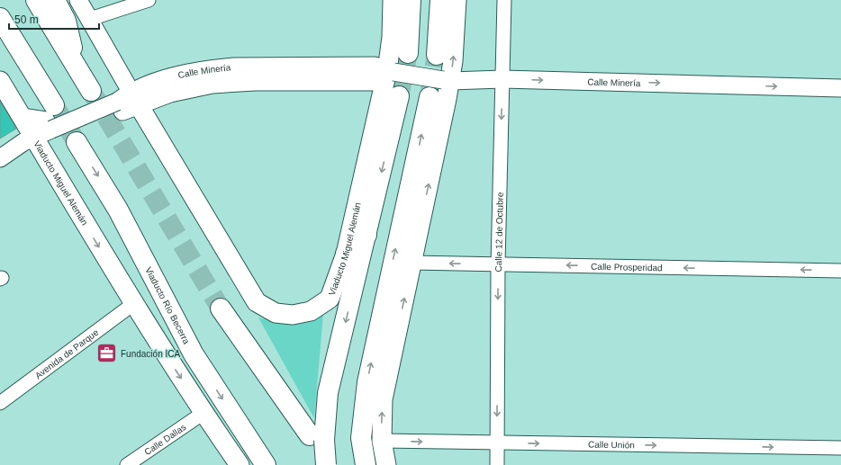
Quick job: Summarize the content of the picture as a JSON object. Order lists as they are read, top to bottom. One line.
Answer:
{"streets":{"highway":["Viaducto Miguel Alemán","Viaducto Río Becerra"],"street":["Calle Minería","Calle 12 de Octubre","Calle Prosperidad","Avenida de Parque","Calle Dallas","Calle Unión"]},"crossings":[["Calle Minería","Viaducto Miguel Alemán"],["Calle Minería","Calle 12 de Octubre"],["Viaducto Miguel Alemán","Avenida de Parque"],["Viaducto Miguel Alemán","Calle Dallas"],["Calle 12 de Octubre","Calle Prosperidad"],["Calle 12 de Octubre","Calle Unión"]],"one_way":["Calle Minería","Calle 12 de Octubre","Calle Prosperidad","Calle Unión"],"places":{"office":["Fundación ICA"]},"scale_bar":"50 m"}
